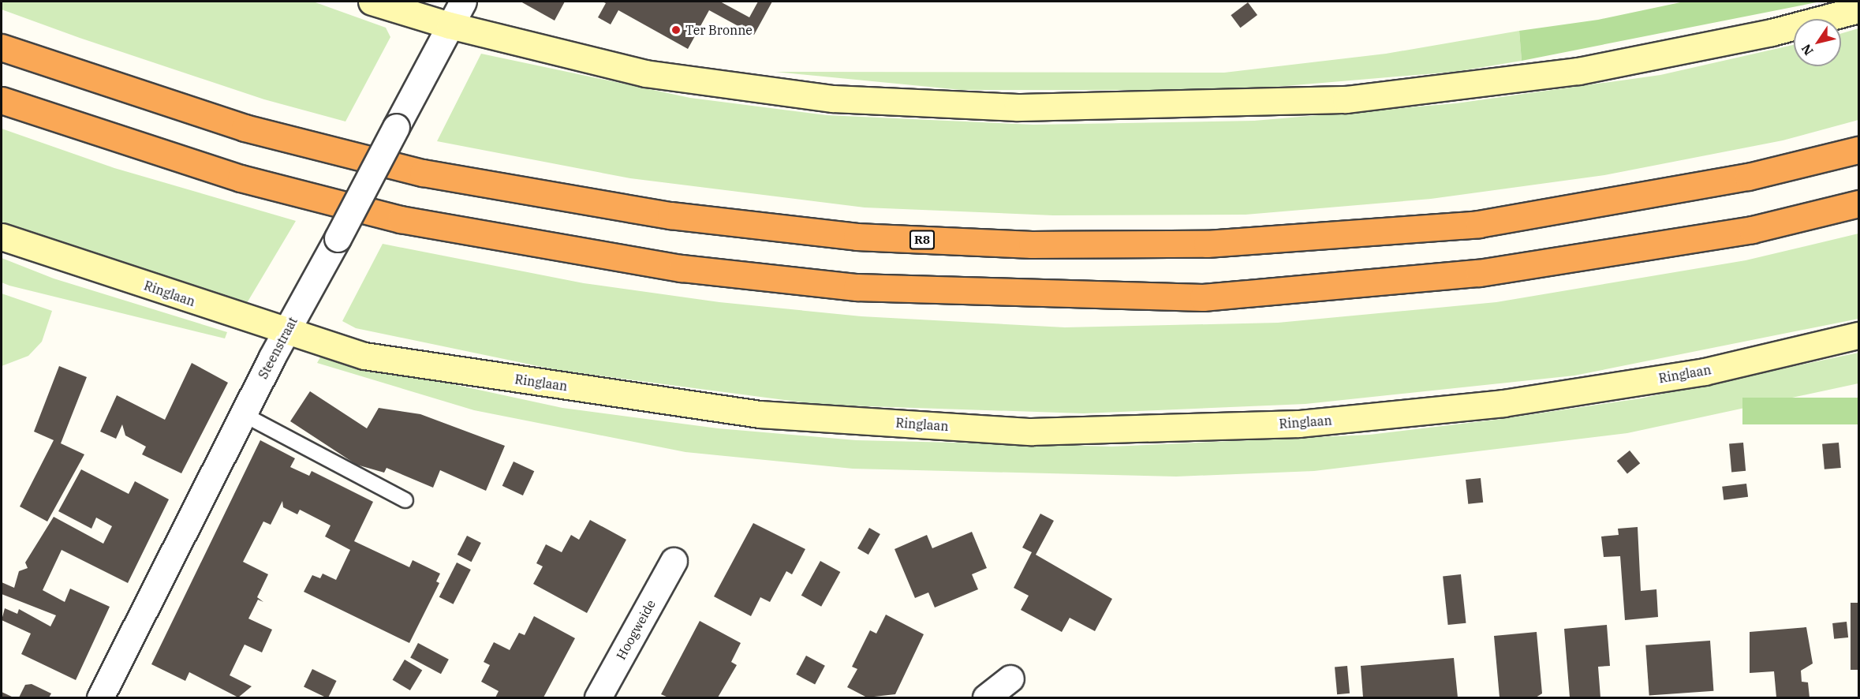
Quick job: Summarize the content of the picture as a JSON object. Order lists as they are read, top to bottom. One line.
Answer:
{"streets":{"highway":["R8"],"main road":["Ringlaan"],"street":["Steenstraat","Hoogweide"]},"crossings":[["Ringlaan","Steenstraat"]],"places":["Ter Bronne"],"north":"bottom left"}
